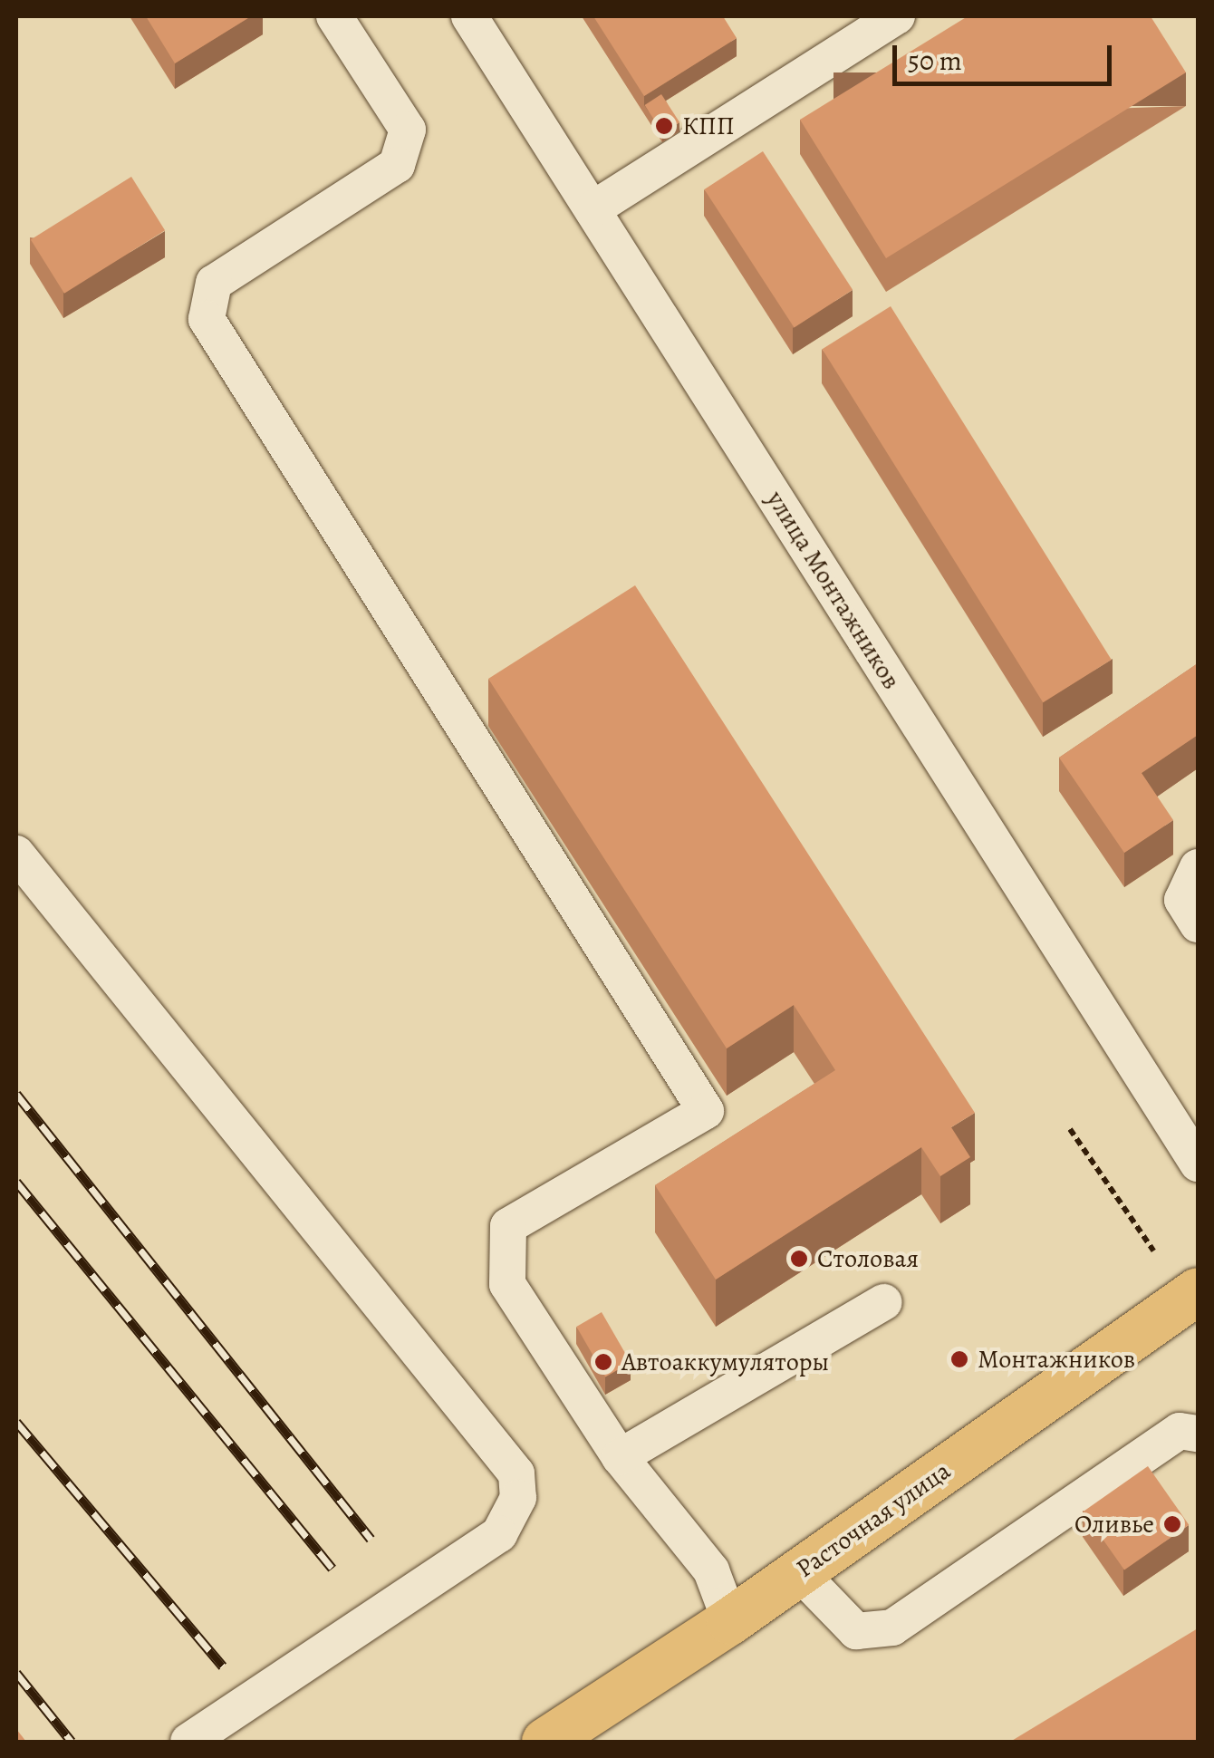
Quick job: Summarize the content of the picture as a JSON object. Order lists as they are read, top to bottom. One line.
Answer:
{"streets":{"main road":["Расточная улица"],"street":["улица Монтажников"]},"places":["КПП","Столовая","Монтажников","Автоаккумуляторы","Оливье"],"scale_bar":"50 m"}
